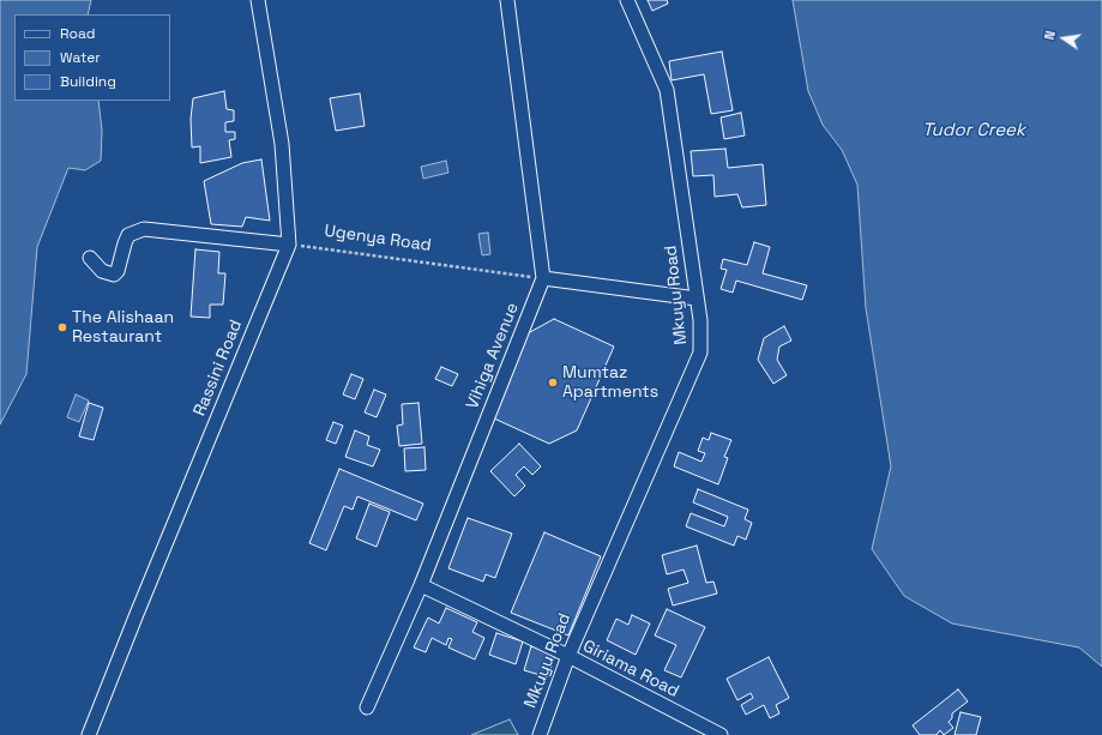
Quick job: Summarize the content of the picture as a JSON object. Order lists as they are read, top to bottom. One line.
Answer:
{"streets":{"street":["Mkuyu Road","Vihiga Avenue","Rassini Road","Giriama Road"],"path":["Ugenya Road"]},"crossings":[["Ugenya Road","Vihiga Avenue"],["Ugenya Road","Rassini Road"],["Mkuyu Road","Giriama Road"],["Vihiga Avenue","Giriama Road"]],"water":["Tudor Creek"],"places":["The Alishaan Restaurant","Mumtaz Apartments"],"legend":["Road","Water","Building"],"north":"left"}
